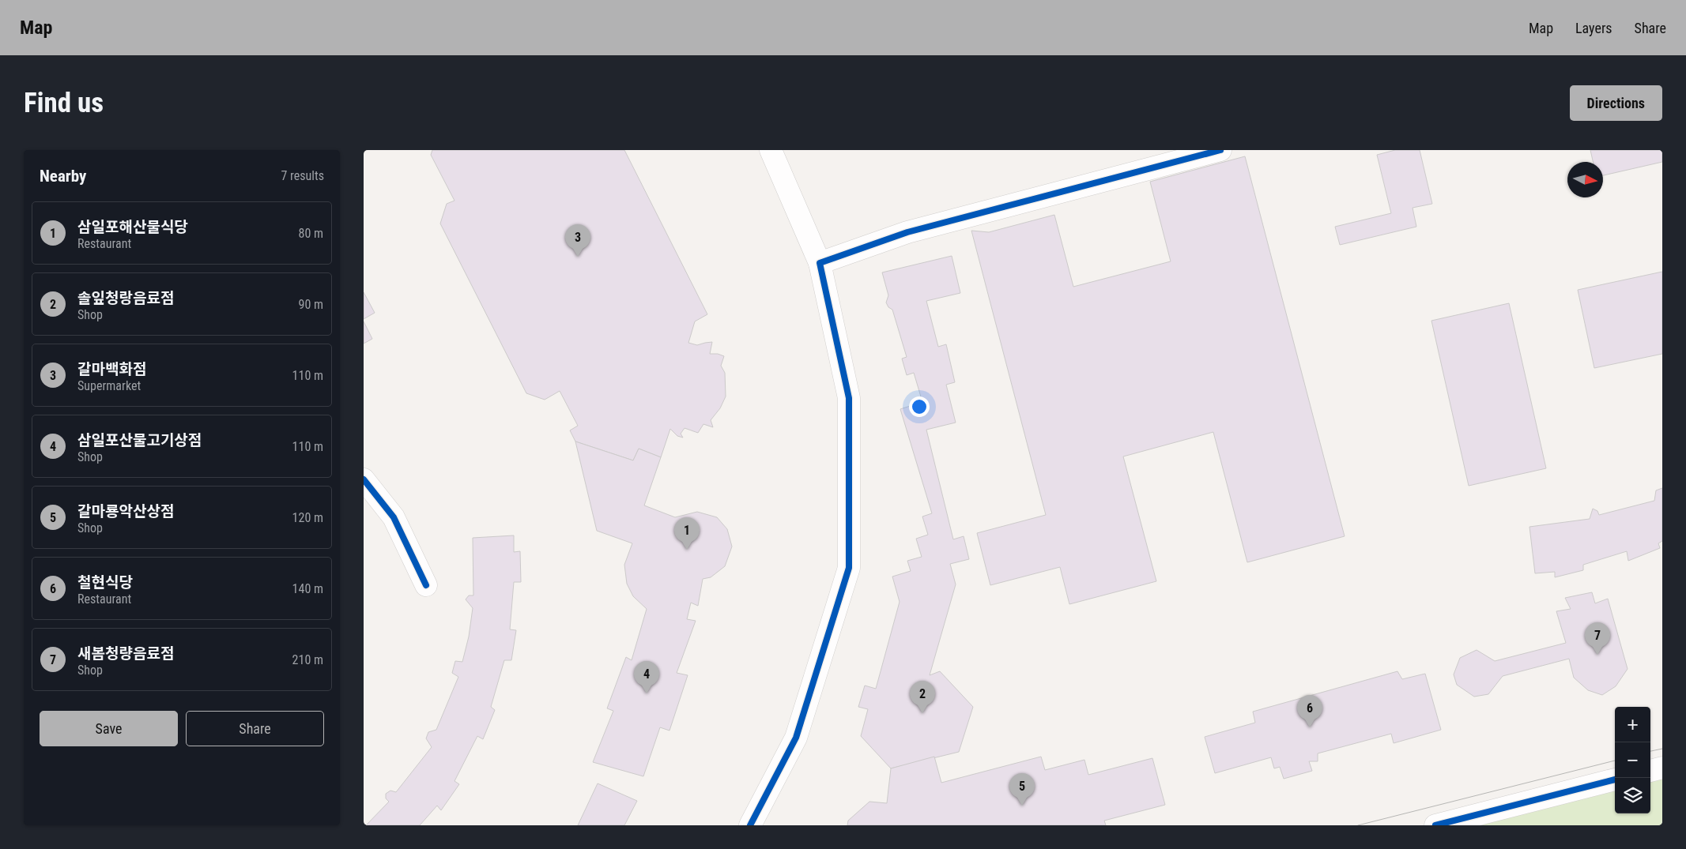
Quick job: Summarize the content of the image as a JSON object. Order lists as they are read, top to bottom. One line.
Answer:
{"north":"right","page":{"header":"Map","nav":["Map","Layers","Share"],"buttons":["Directions",["Save","Share"]],"title":"Find us","heading":["Nearby","7 results"],"list":[{"mark":"1","name":"삼일포해산물식당","note":"Restaurant","value":"80 m"},{"mark":"2","name":"솔잎청랑음료점","note":"Shop","value":"90 m"},{"mark":"3","name":"갈마백화점","note":"Supermarket","value":"110 m"},{"mark":"4","name":"삼일포산물고기상점","note":"Shop","value":"110 m"},{"mark":"5","name":"갈마룡악산상점","note":"Shop","value":"120 m"},{"mark":"6","name":"철현식당","note":"Restaurant","value":"140 m"},{"mark":"7","name":"새봄청량음료점","note":"Shop","value":"210 m"}],"pins":["3","1","7","4","2","6","5"],"map_buttons":["+","−"]}}
